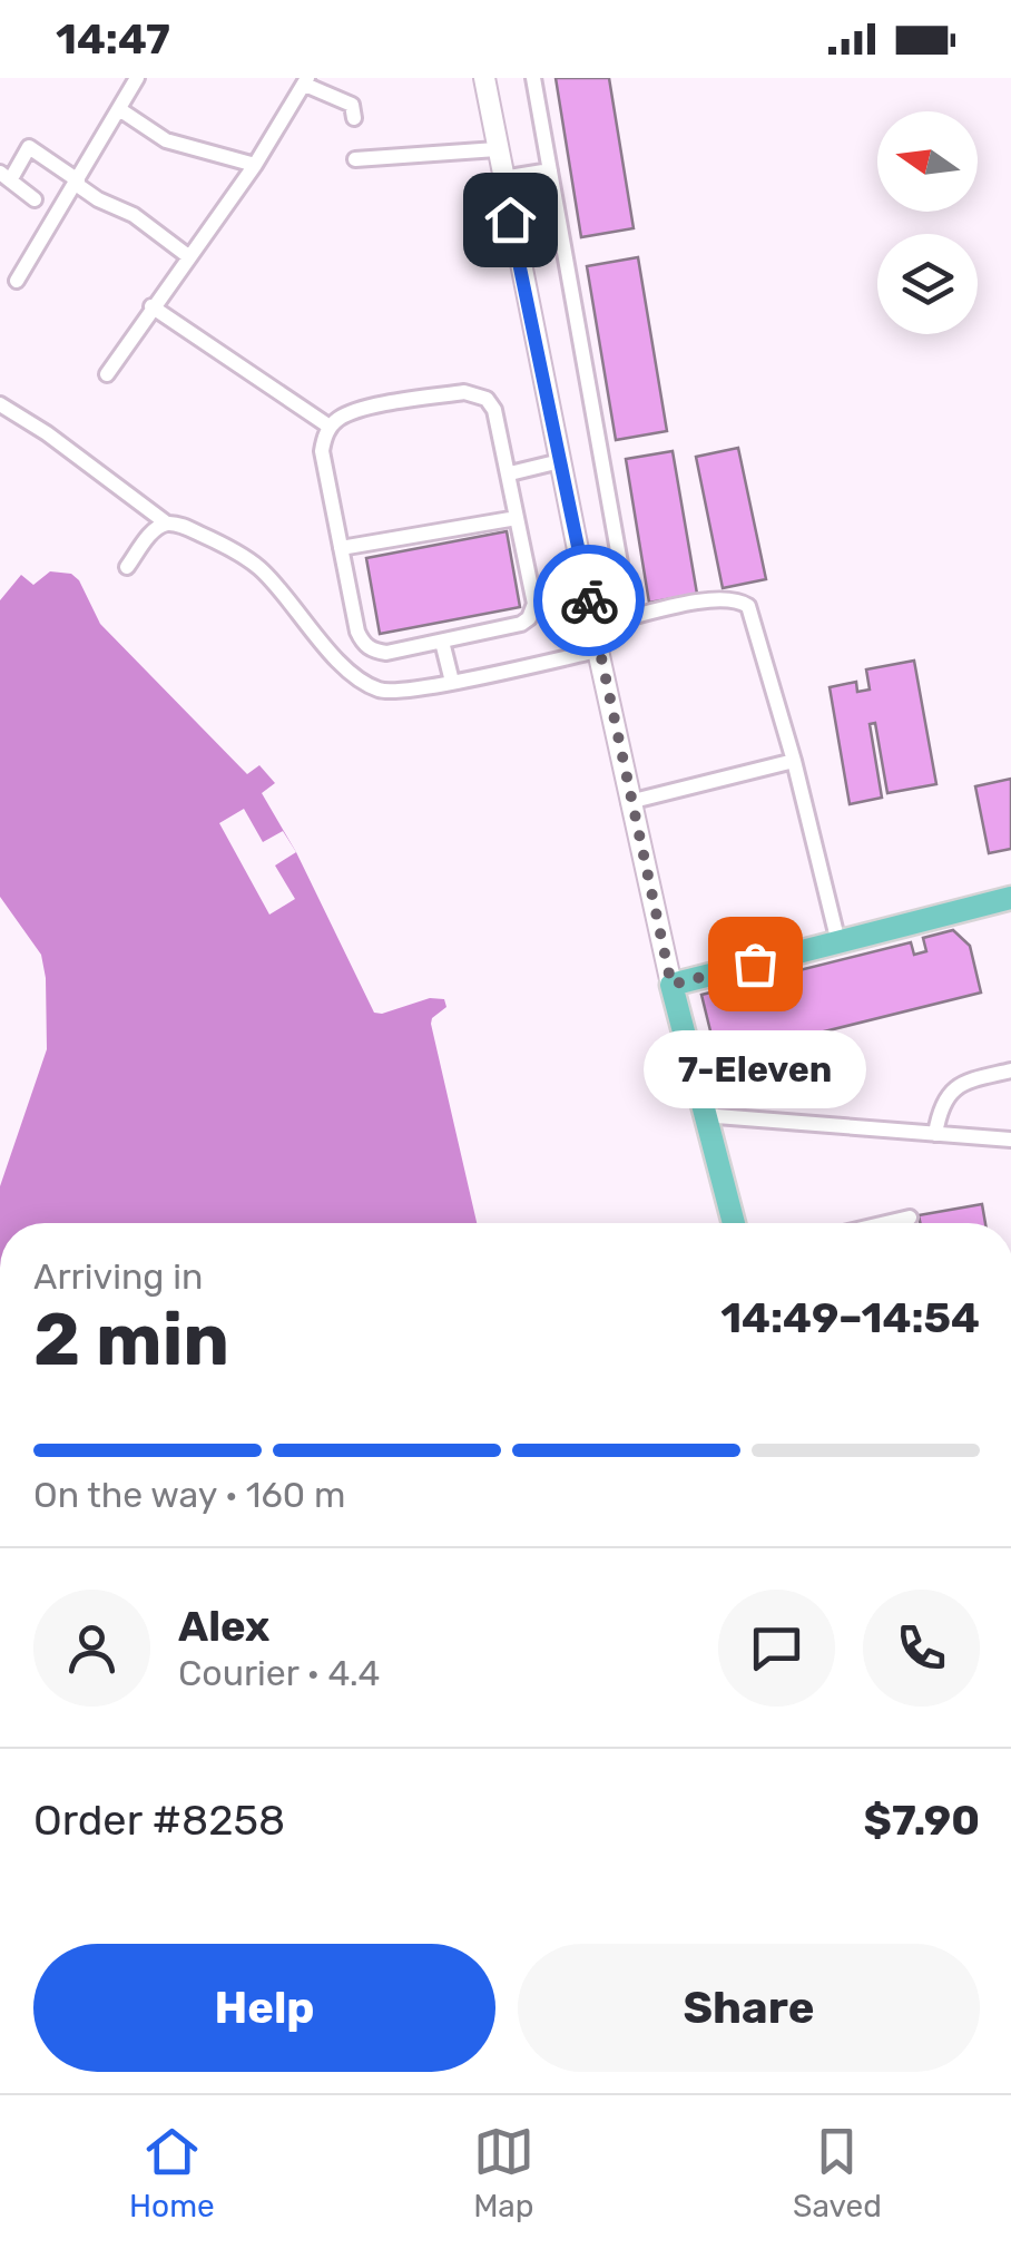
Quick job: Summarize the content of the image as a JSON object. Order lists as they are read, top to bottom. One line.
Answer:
{"places":["7-Eleven"],"north":"left","page":{"status":"14:47","bubble":"7-Eleven","heading":["2 min","Arriving in","14:49–14:54"],"panel":["Alex","Courier · 4.4","Order #8258","$7.90"],"bar":"On the way · 160 m","buttons":["Help","Share"],"tabs":["Home","Map","Saved"]}}
